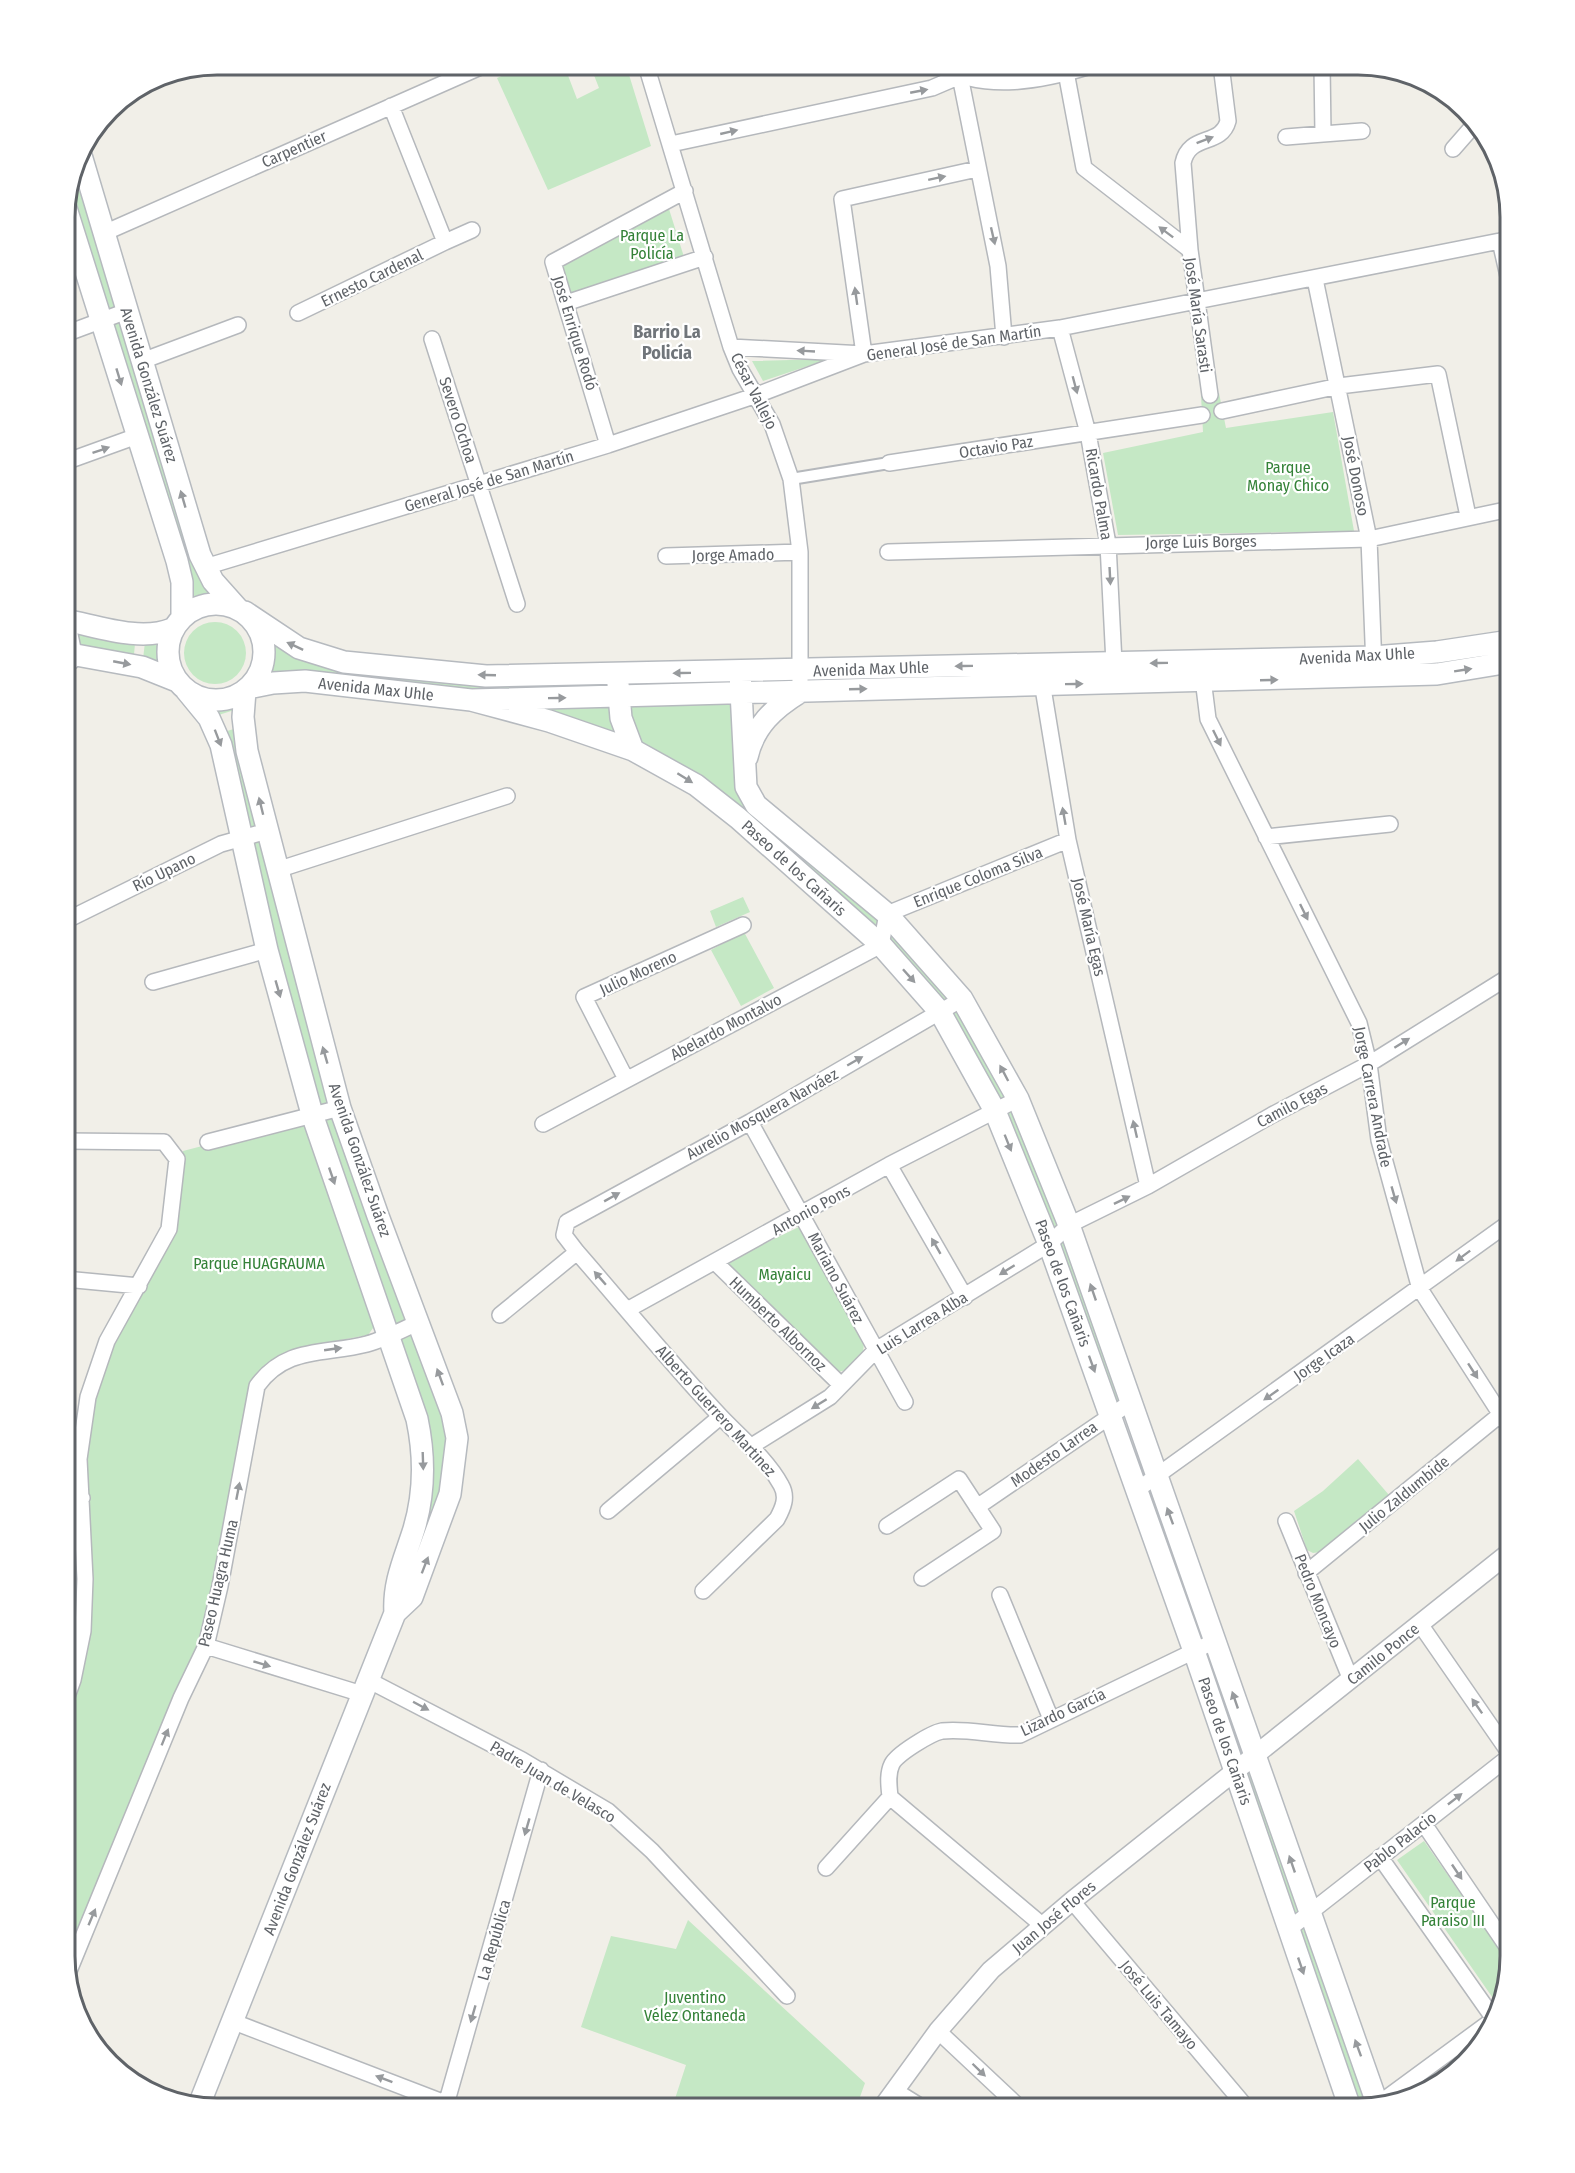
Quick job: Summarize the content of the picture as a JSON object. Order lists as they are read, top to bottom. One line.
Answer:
{"streets":{"main road":["Avenida González Suárez","Avenida Max Uhle","Paseo de los Cañaris"],"street":["Carpentier","Ernesto Cardenal","José María Sarasti","José Enrique Rodó","General José de San Martín","César Vallejo","Severo Ochoa","Octavio Paz","José Donoso","Ricardo Palma","Jorge Luis Borges","Jorge Amado","Río Upano","Enrique Coloma Silva","José María Egas","Julio Moreno","Abelardo Montalvo","Jorge Carrera Andrade","Camilo Egas","Aurelio Mosquera Narváez","Antonio Pons","Mariano Suárez","Luis Larrea Alba","Humberto Albornoz","Jorge Icaza","Alberto Guerrero Martinez","Modesto Larrea","Julio Zaldumbide","Paseo Huagra Huma","Pedro Moncayo","Camilo Ponce","Lizardo García","Padre Juan de Velasco","Pablo Palacio","Juan José Flores","La República","José Luis Tamayo"]},"crossings":[["Carpentier","Avenida González Suárez"],["José María Sarasti","General José de San Martín"],["José Enrique Rodó","General José de San Martín"],["José Enrique Rodó","César Vallejo"],["General José de San Martín","Avenida González Suárez"],["General José de San Martín","César Vallejo"],["General José de San Martín","Severo Ochoa"],["General José de San Martín","José Donoso"],["General José de San Martín","Ricardo Palma"],["Avenida González Suárez","Avenida Max Uhle"],["Avenida González Suárez","Río Upano"],["Avenida González Suárez","Paseo Huagra Huma"],["Avenida González Suárez","Padre Juan de Velasco"],["César Vallejo","Octavio Paz"],["César Vallejo","Jorge Amado"],["César Vallejo","Avenida Max Uhle"],["Octavio Paz","Ricardo Palma"],["José Donoso","Jorge Luis Borges"],["José Donoso","Avenida Max Uhle"],["Ricardo Palma","Jorge Luis Borges"],["Ricardo Palma","Avenida Max Uhle"],["Avenida Max Uhle","Paseo de los Cañaris"],["Avenida Max Uhle","José María Egas"],["Avenida Max Uhle","Jorge Carrera Andrade"],["Paseo de los Cañaris","Enrique Coloma Silva"],["Paseo de los Cañaris","Abelardo Montalvo"],["Paseo de los Cañaris","Camilo Egas"],["Paseo de los Cañaris","Aurelio Mosquera Narváez"],["Paseo de los Cañaris","Antonio Pons"],["Paseo de los Cañaris","Luis Larrea Alba"],["Paseo de los Cañaris","Jorge Icaza"],["Paseo de los Cañaris","Modesto Larrea"],["Paseo de los Cañaris","Camilo Ponce"],["Paseo de los Cañaris","Lizardo García"],["Paseo de los Cañaris","Pablo Palacio"],["Paseo de los Cañaris","Juan José Flores"],["Enrique Coloma Silva","José María Egas"],["José María Egas","Camilo Egas"],["Julio Moreno","Abelardo Montalvo"],["Jorge Carrera Andrade","Camilo Egas"],["Jorge Carrera Andrade","Jorge Icaza"],["Camilo Egas","Luis Larrea Alba"],["Aurelio Mosquera Narváez","Mariano Suárez"],["Aurelio Mosquera Narváez","Alberto Guerrero Martinez"],["Antonio Pons","Mariano Suárez"],["Antonio Pons","Humberto Albornoz"],["Antonio Pons","Alberto Guerrero Martinez"],["Mariano Suárez","Luis Larrea Alba"],["Luis Larrea Alba","Humberto Albornoz"],["Luis Larrea Alba","Alberto Guerrero Martinez"],["Julio Zaldumbide","Pedro Moncayo"],["Paseo Huagra Huma","Padre Juan de Velasco"],["Pedro Moncayo","Camilo Ponce"],["Camilo Ponce","Juan José Flores"],["Padre Juan de Velasco","La República"],["Juan José Flores","José Luis Tamayo"]],"one_way":["José María Sarasti","Ricardo Palma","José María Egas","Jorge Carrera Andrade","Camilo Egas","Aurelio Mosquera Narváez","Luis Larrea Alba","Jorge Icaza","Paseo Huagra Huma","Padre Juan de Velasco","Pablo Palacio","La República"],"districts":["Barrio La Policía"],"parks":["Parque La Policía","Parque Monay Chico","Parque HUAGRAUMA","Mayaicu","Parque Paraiso III","Juventino Vélez Ontaneda"]}
